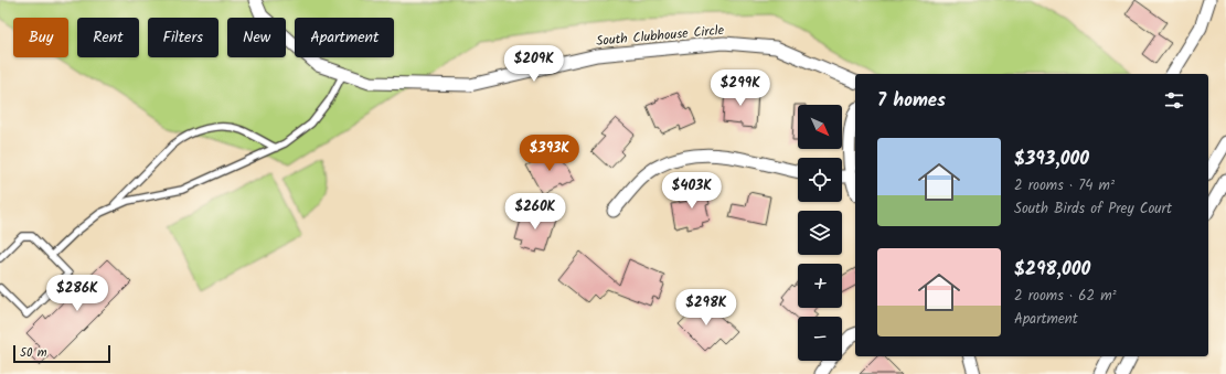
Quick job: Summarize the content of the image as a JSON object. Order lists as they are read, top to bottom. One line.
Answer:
{"streets":{"street":["South Clubhouse Circle"]},"scale_bar":"50 m","north":"bottom right","page":{"chip":["Buy","Rent","Filters","New","Apartment"],"price":["$209K","$299K","$393K","$403K","$260K","$286K","$298K"],"heading":"7 homes","map_buttons":["+","−"],"list":[{"name":"$393,000","note":"2 rooms · 74 m² · South Birds of Prey Court"},{"name":"$298,000","note":"2 rooms · 62 m² · Apartment"}],"scale":"50 m"}}
